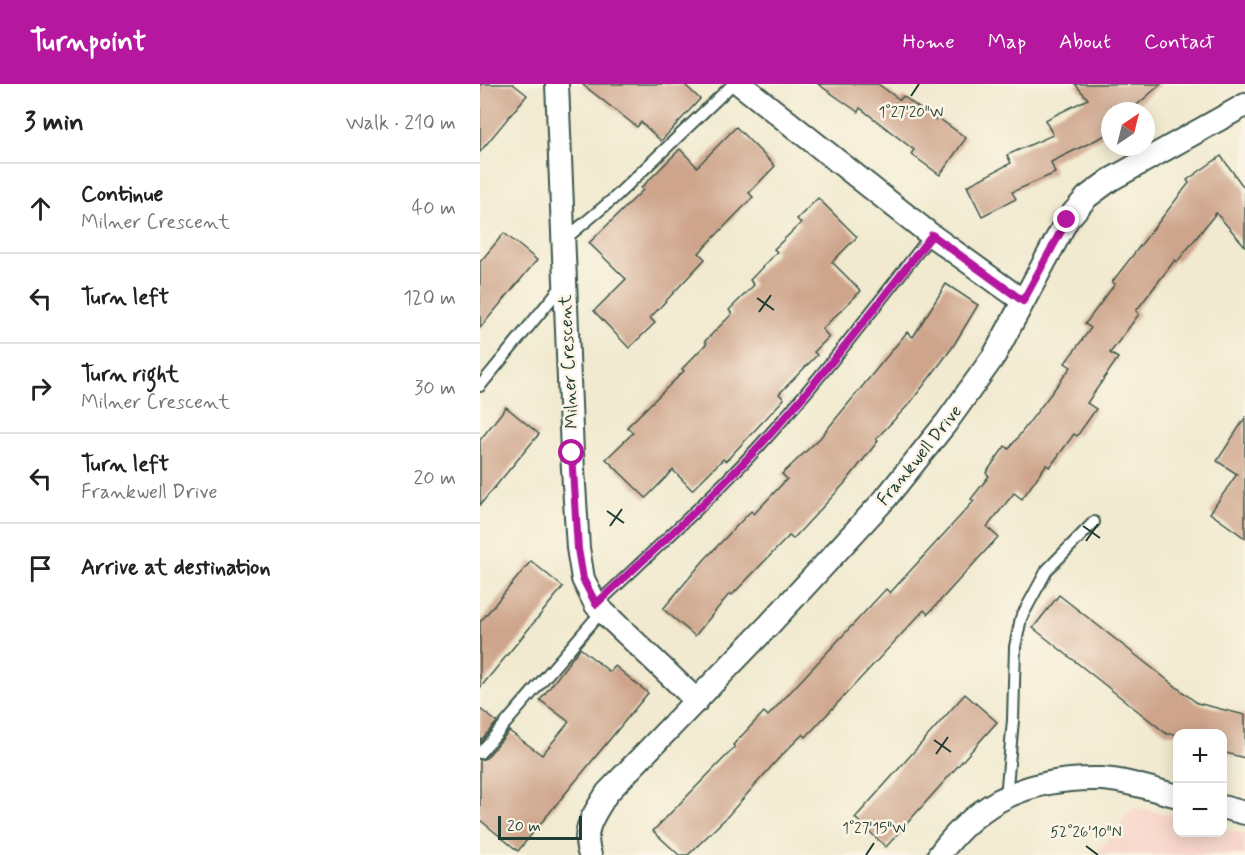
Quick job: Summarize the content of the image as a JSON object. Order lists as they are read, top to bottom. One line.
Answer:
{"streets":{"street":["Milner Crescent","Frankwell Drive"]},"crossings":[["Milner Crescent","Frankwell Drive"]],"scale_bar":"20 m","north":"top right","page":{"header":"Turnpoint","nav":["Home","Map","About","Contact"],"heading":["3 min","Walk · 210 m"],"list":[["Continue","Milner Crescent","40 m"],["Turn left","120 m"],["Turn right","Milner Crescent","30 m"],["Turn left","Frankwell Drive","20 m"],"Arrive at destination"],"map_buttons":["+","−"],"scale":"20 m"},"coordinates":["1°27'20\"W","1°27'15\"W","52°26'10\"N"]}
